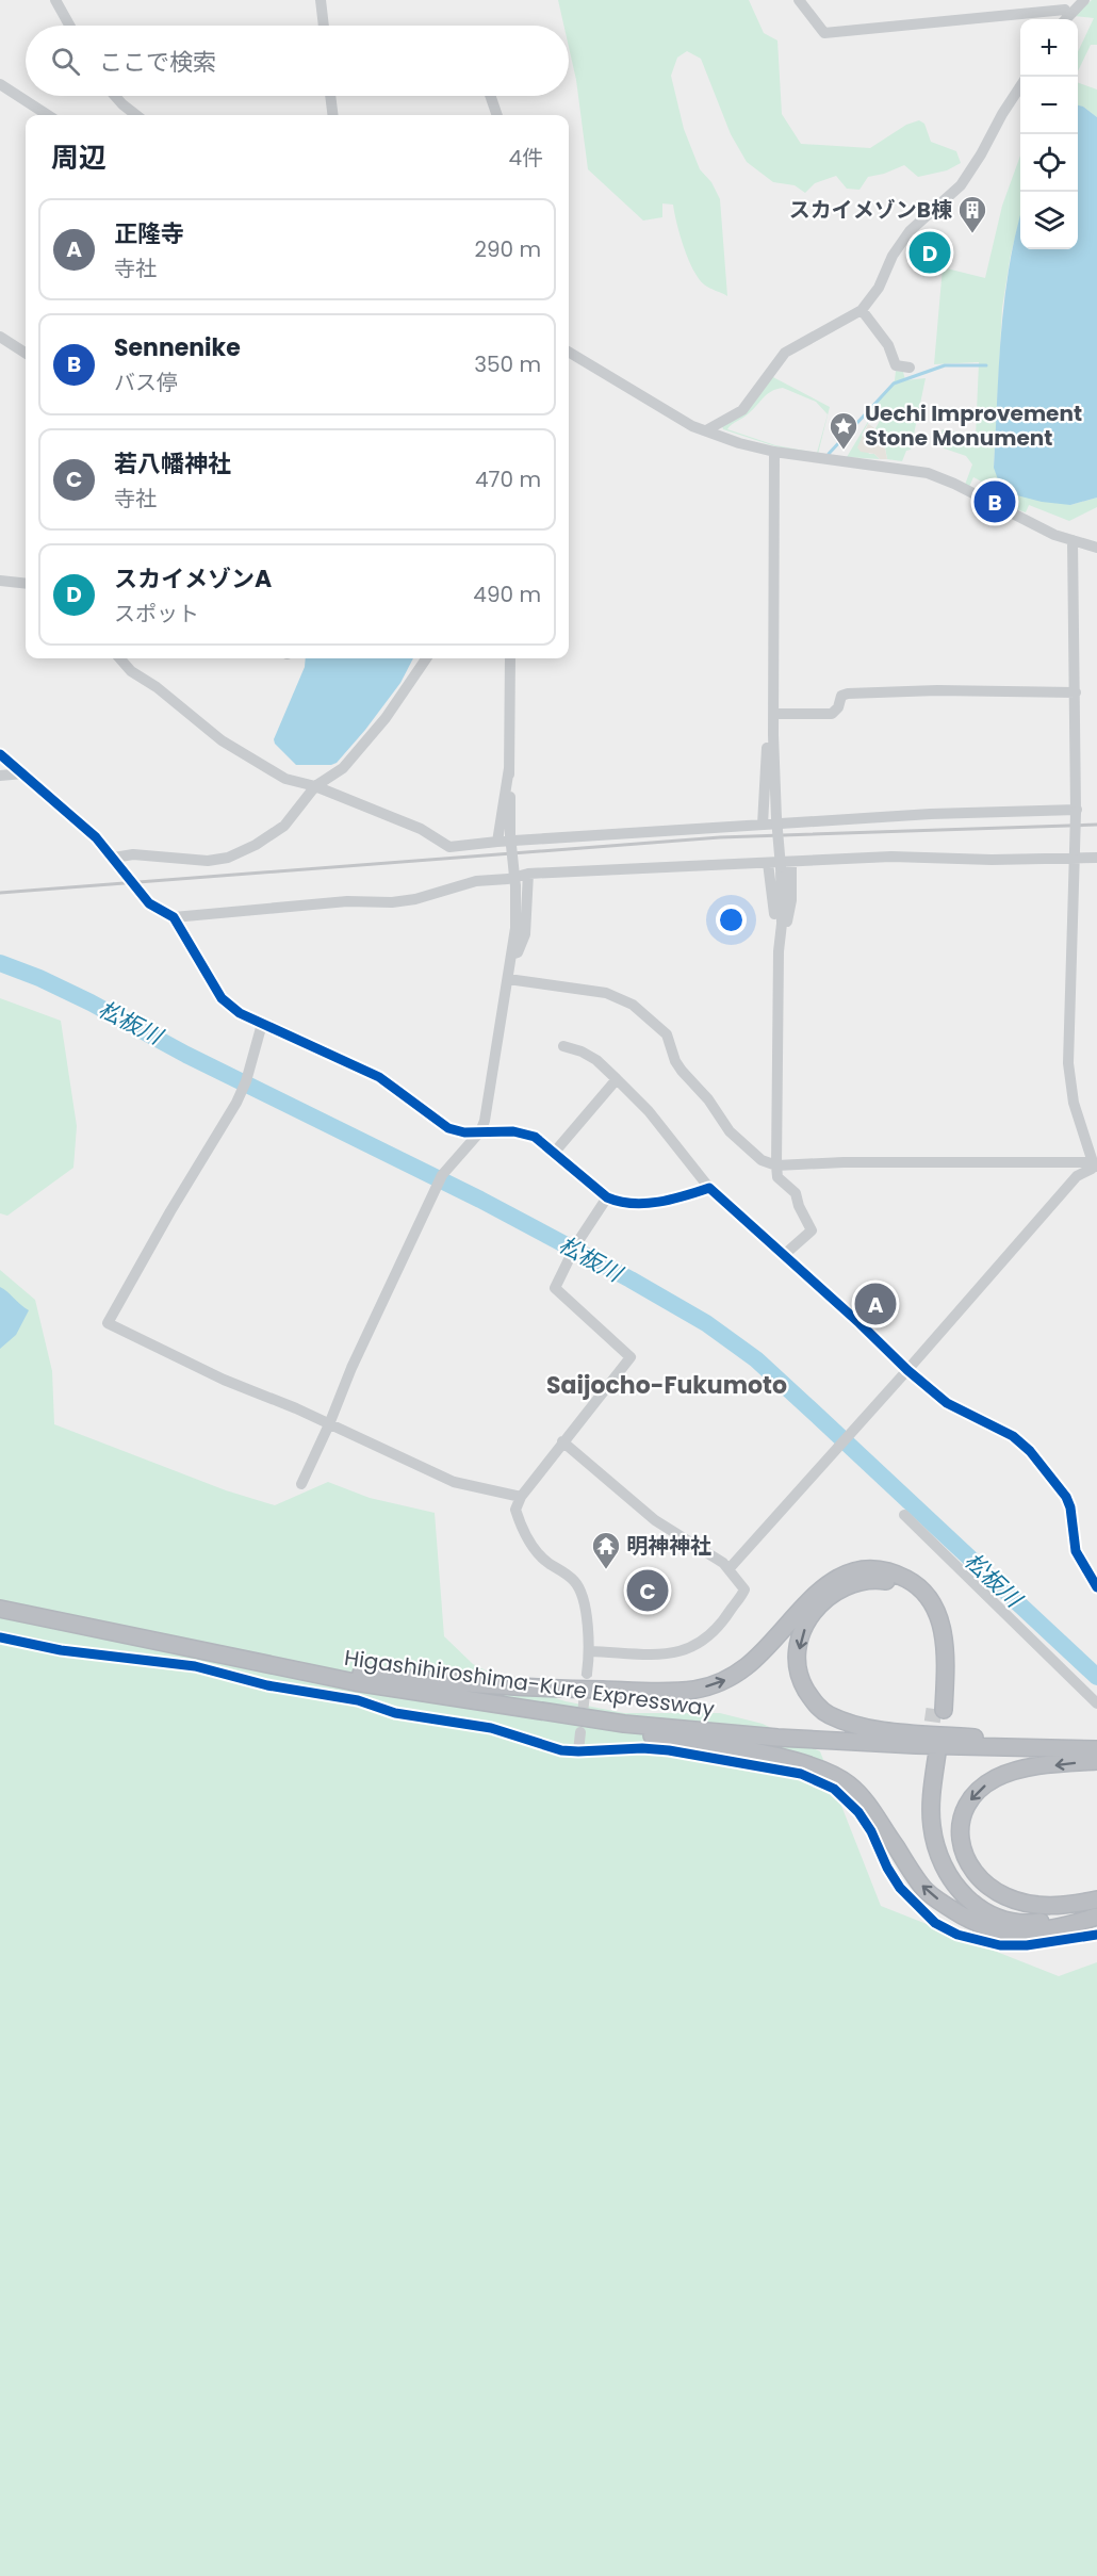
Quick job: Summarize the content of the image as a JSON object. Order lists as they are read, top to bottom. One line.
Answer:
{"streets":{"highway":["Higashihiroshima-Kure Expressway"]},"districts":["Saijocho-Fukumoto"],"water":["松板川"],"places":{"building":["スカイメゾンB棟"],"place":["Uechi Improvement Stone Monument"],"temple":["明神神社"]},"page":{"map_buttons":["+","−"],"search":"ここで検索","heading":["周辺","4件"],"list":[{"mark":"A","name":"正隆寺","note":"寺社","value":"290 m"},{"mark":"B","name":"Sennenike","note":"バス停","value":"350 m"},{"mark":"C","name":"若八幡神社","note":"寺社","value":"470 m"},{"mark":"D","name":"スカイメゾンA","note":"スポット","value":"490 m"}],"pins":["D","B","A","C"]}}
